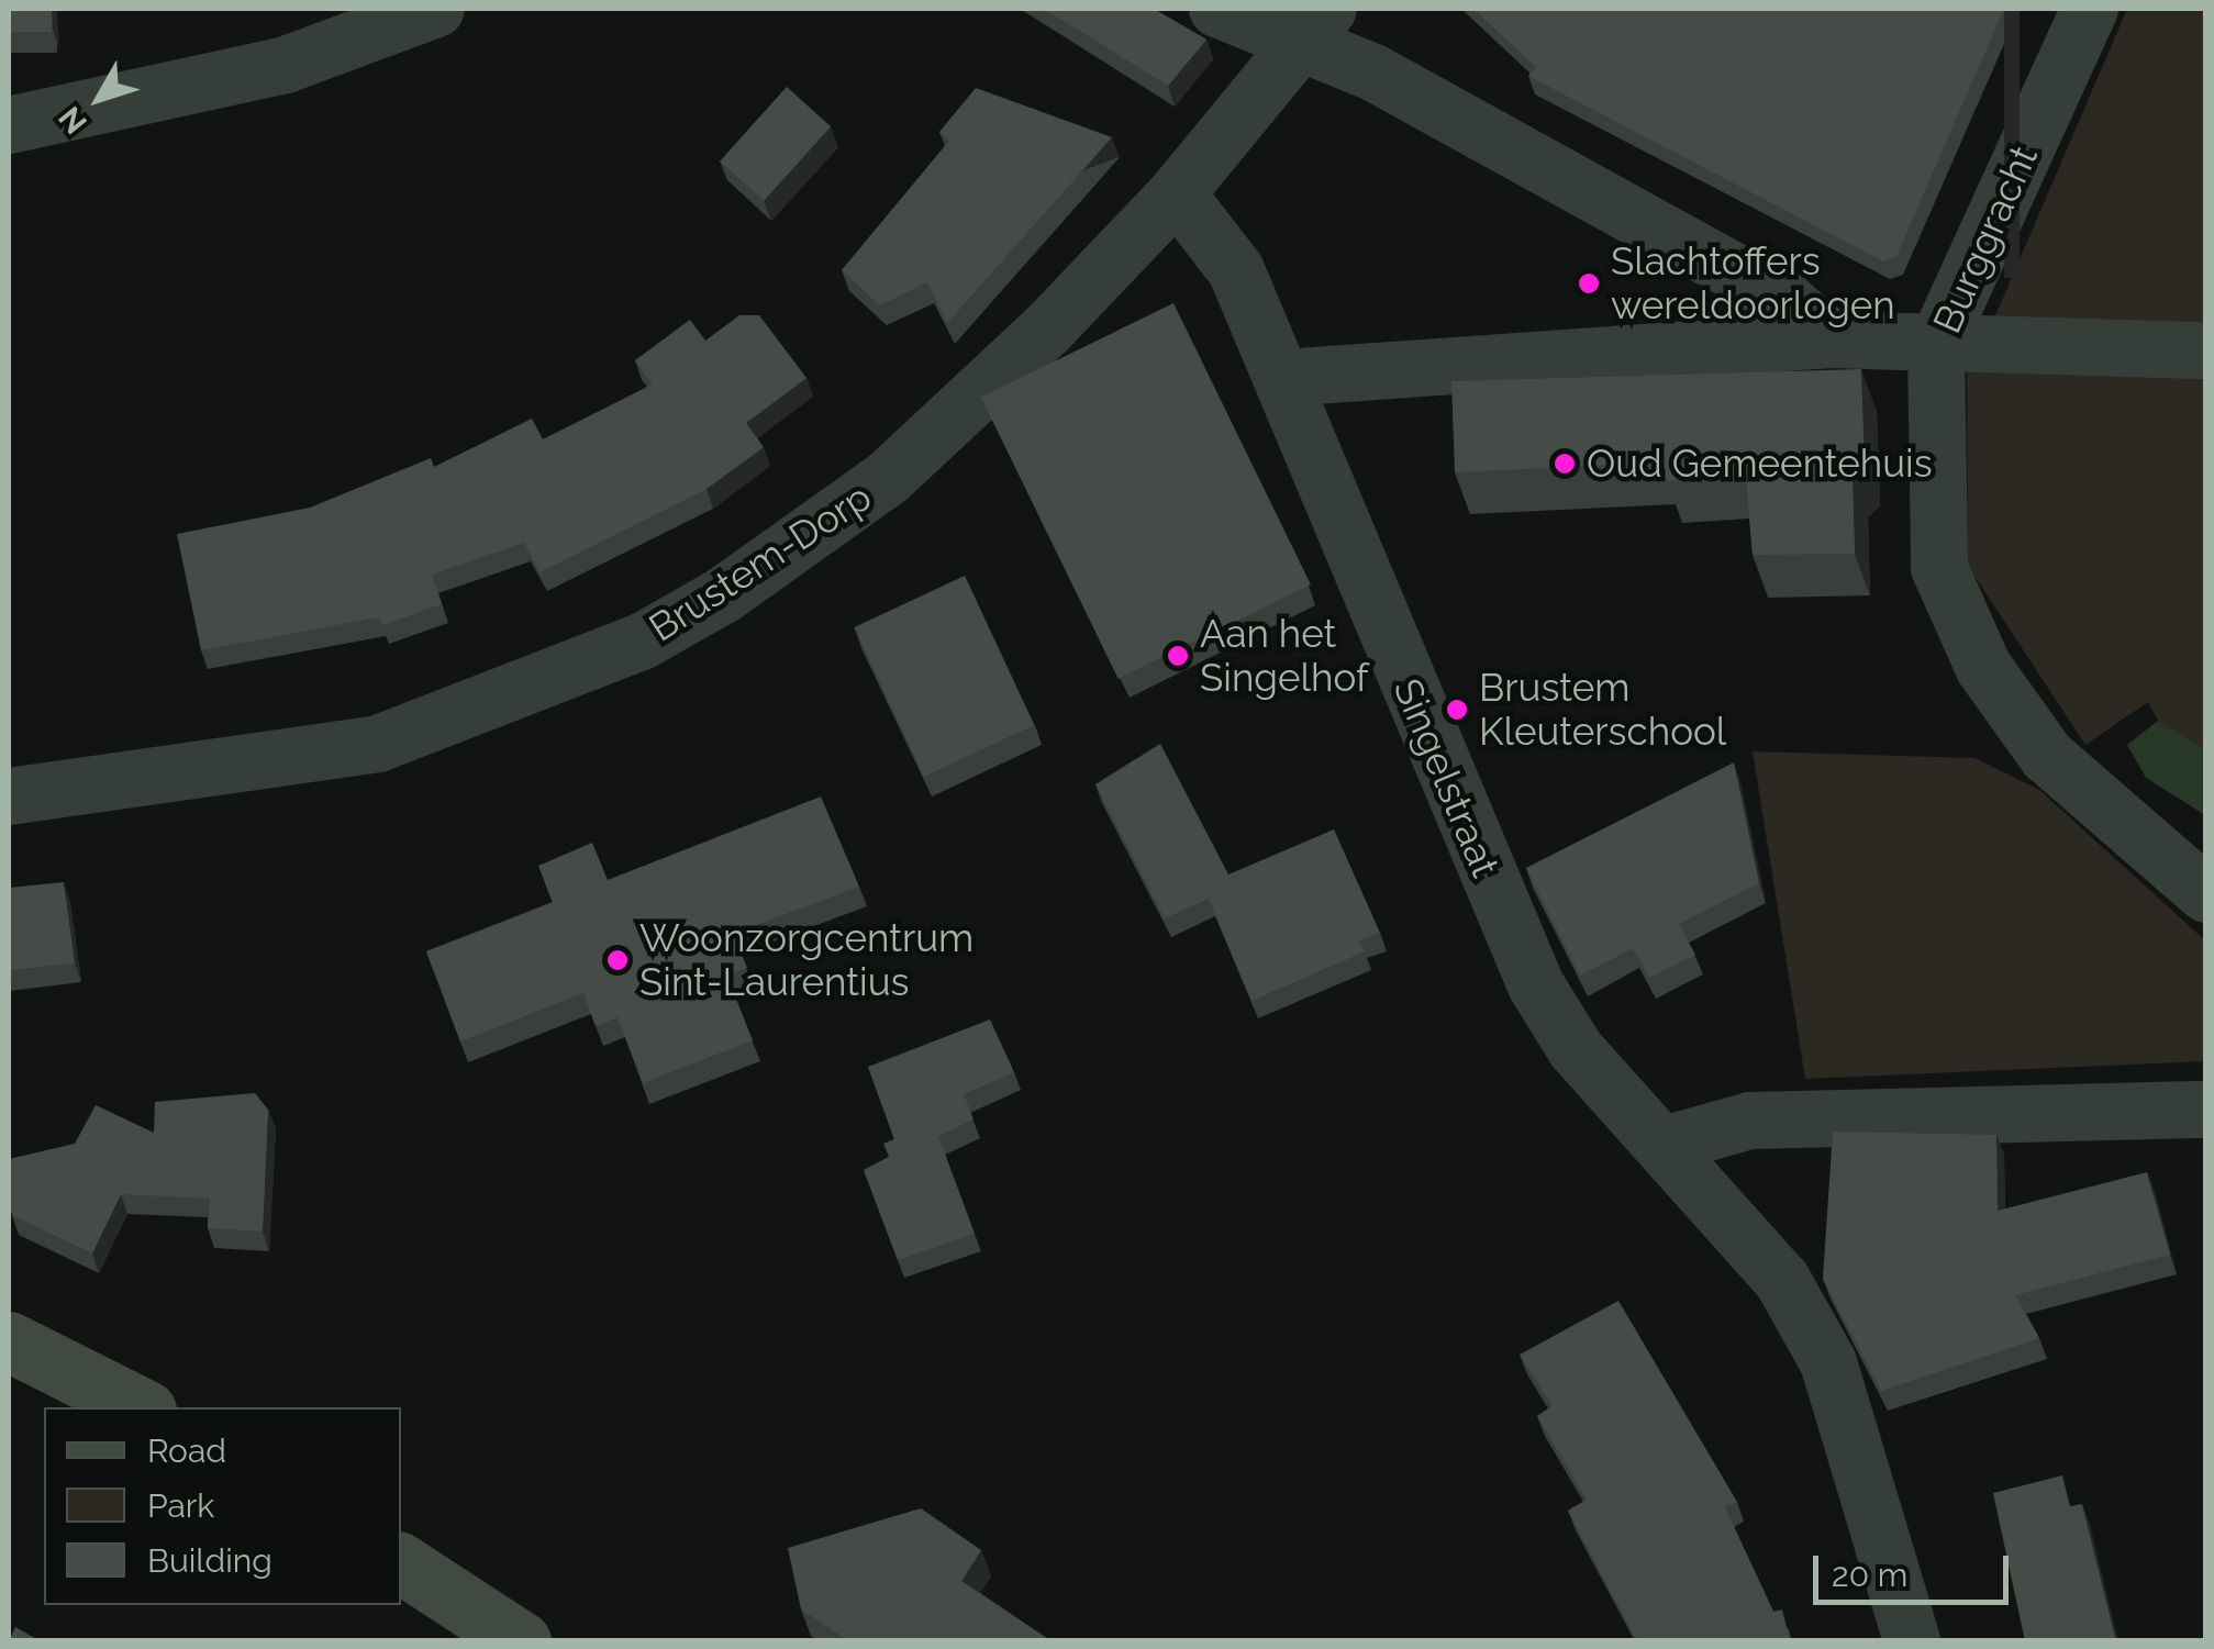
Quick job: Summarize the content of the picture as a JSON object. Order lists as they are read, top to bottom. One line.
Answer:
{"streets":{"street":["Burggracht","Brustem-Dorp","Singelstraat"]},"crossings":[["Brustem-Dorp","Singelstraat"]],"places":["Slachtoffers wereldoorlogen","Oud Gemeentehuis","Aan het Singelhof","Brustem Kleuterschool","Woonzorgcentrum Sint-Laurentius"],"legend":["Road","Park","Building"],"scale_bar":"20 m","north":"bottom left"}
